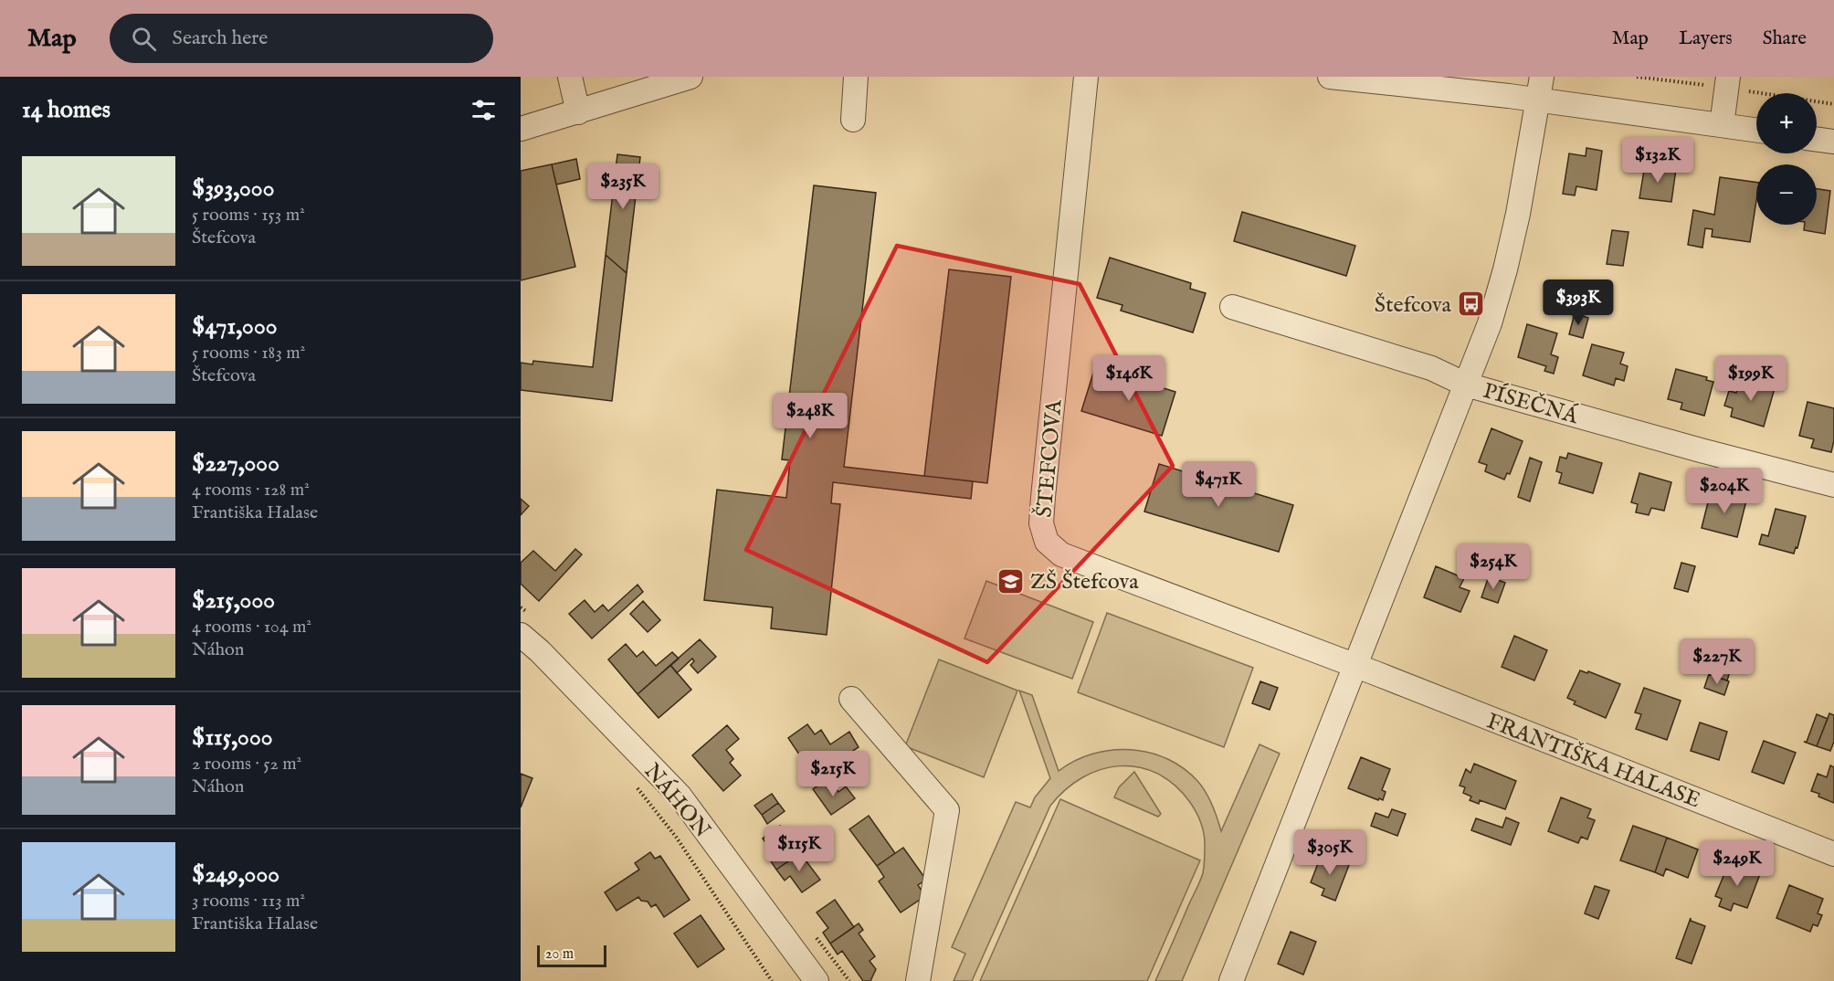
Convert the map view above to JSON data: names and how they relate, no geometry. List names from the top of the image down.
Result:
{
  "streets": {
    "street": [
      "PÍSEČNÁ",
      "ŠTEFCOVA",
      "FRANTIŠKA HALASE",
      "NÁHON"
    ]
  },
  "crossings": [
    ["ŠTEFCOVA", "FRANTIŠKA HALASE"]
  ],
  "places": {
    "bus stop": ["Štefcova"],
    "school or university": ["ZŠ Štefcova"]
  },
  "scale_bar": "20 m",
  "page": {
    "header": "Map",
    "search": "Search here",
    "nav": ["Map", "Layers", "Share"],
    "heading": "14 homes",
    "map_buttons": ["+", "−"],
    "price": [
      "$132K",
      "$235K",
      "$393K",
      "$146K",
      "$199K",
      "$248K",
      "$471K",
      "$204K",
      "$254K",
      "$227K",
      "$215K",
      "$115K",
      "$305K",
      "$249K"
    ],
    "list": [
      {
        "name": "$393,000",
        "note": "5 rooms · 153 m² · Štefcova"
      },
      {
        "name": "$471,000",
        "note": "5 rooms · 183 m² · Štefcova"
      },
      {
        "name": "$227,000",
        "note": "4 rooms · 128 m² · Františka Halase"
      },
      {
        "name": "$215,000",
        "note": "4 rooms · 104 m² · Náhon"
      },
      {
        "name": "$115,000",
        "note": "2 rooms · 52 m² · Náhon"
      },
      {
        "name": "$249,000",
        "note": "3 rooms · 113 m² · Františka Halase"
      }
    ],
    "scale": "20 m"
  }
}
